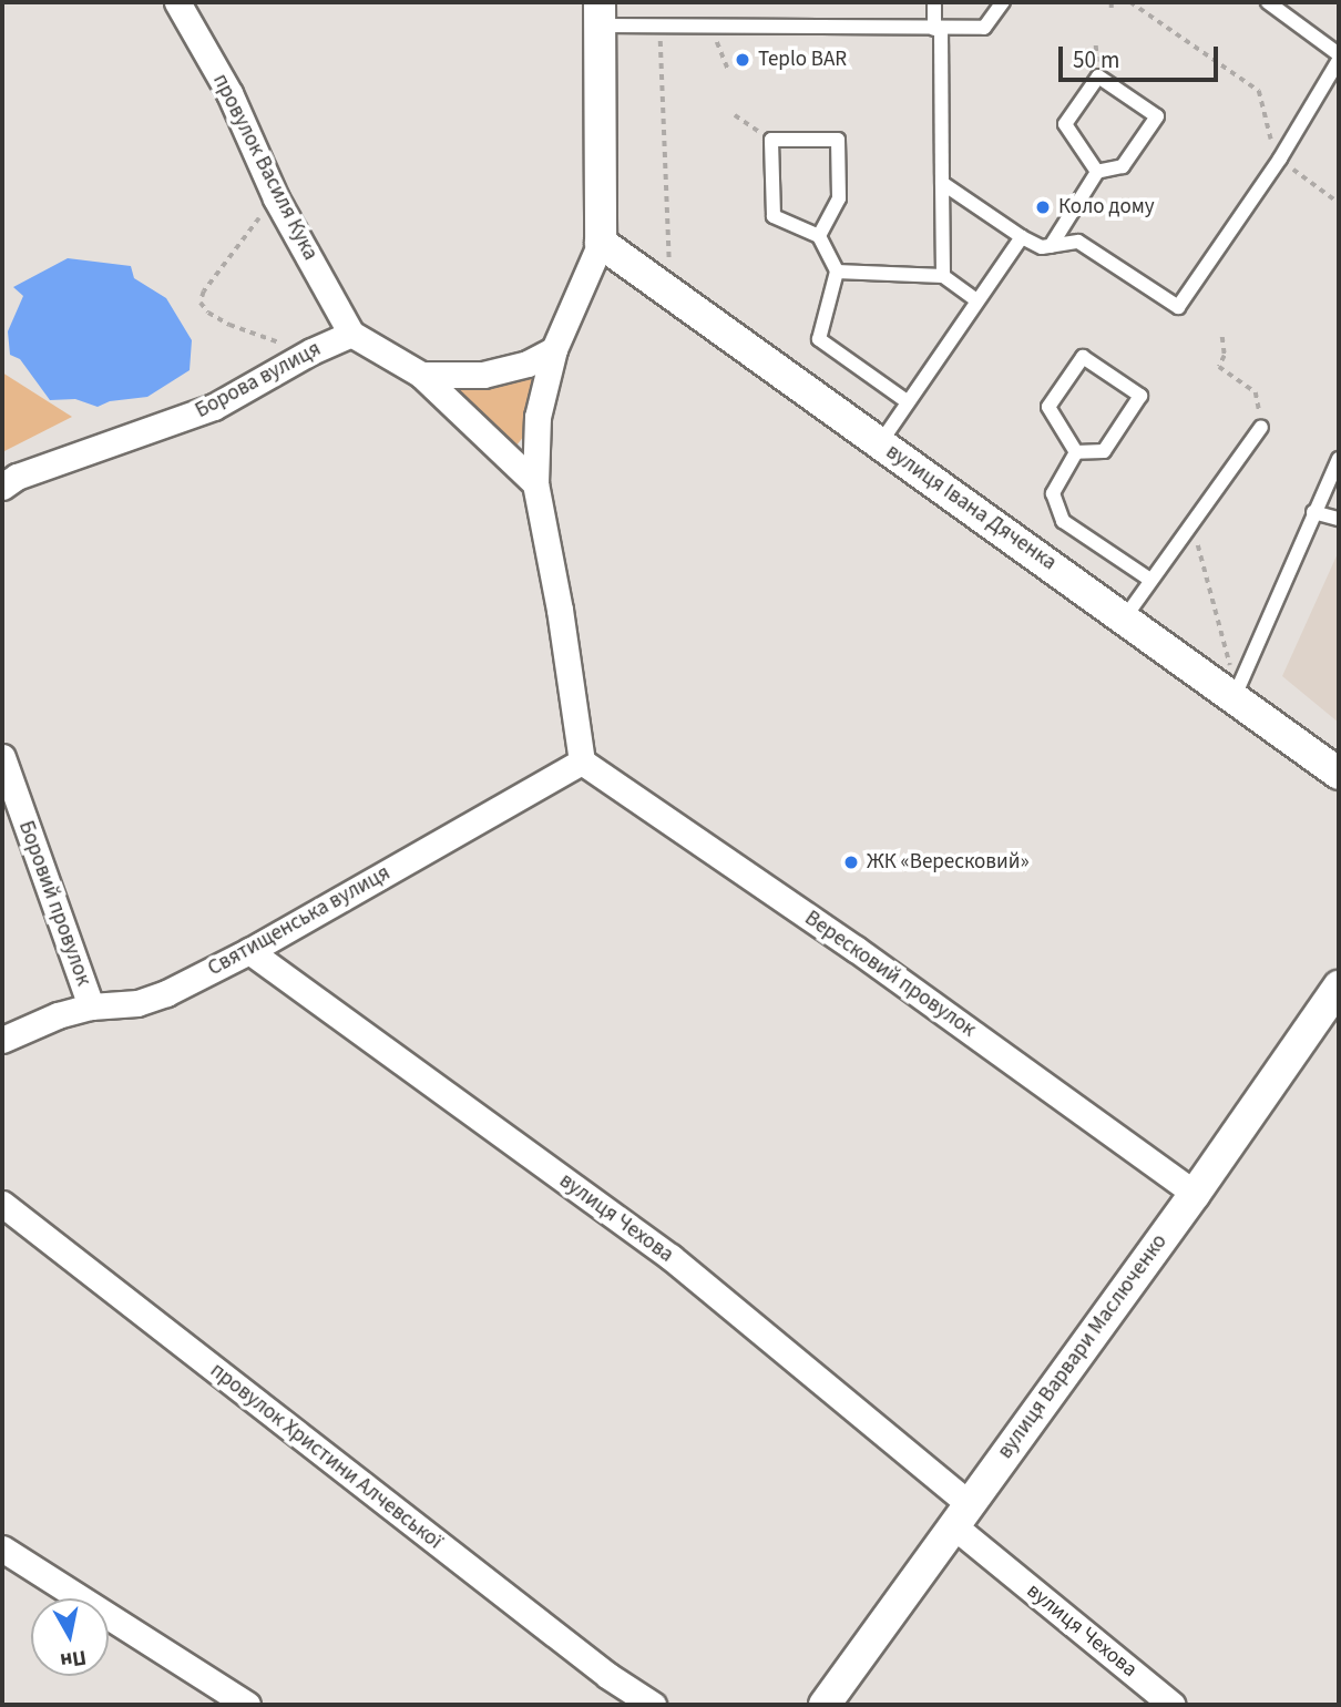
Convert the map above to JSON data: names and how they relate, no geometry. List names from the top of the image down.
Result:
{
  "streets": {
    "street": [
      "провулок Василя Кука",
      "Борова вулиця",
      "вулиця Івана Дяченка",
      "Боровий провулок",
      "Святищенська вулиця",
      "Вересковий провулок",
      "вулиця Чехова",
      "вулиця Варвари Маслюченко",
      "провулок Христини Алчевської"
    ]
  },
  "crossings": [
    ["провулок Василя Кука", "Борова вулиця"],
    ["Боровий провулок", "Святищенська вулиця"],
    ["Святищенська вулиця", "Вересковий провулок"],
    ["Святищенська вулиця", "вулиця Чехова"],
    ["Вересковий провулок", "вулиця Варвари Маслюченко"],
    ["вулиця Чехова", "вулиця Варвари Маслюченко"]
  ],
  "places": ["Teplo BAR", "Коло дому", "ЖК «Вересковий»"],
  "scale_bar": "50 m",
  "north": "bottom"
}
